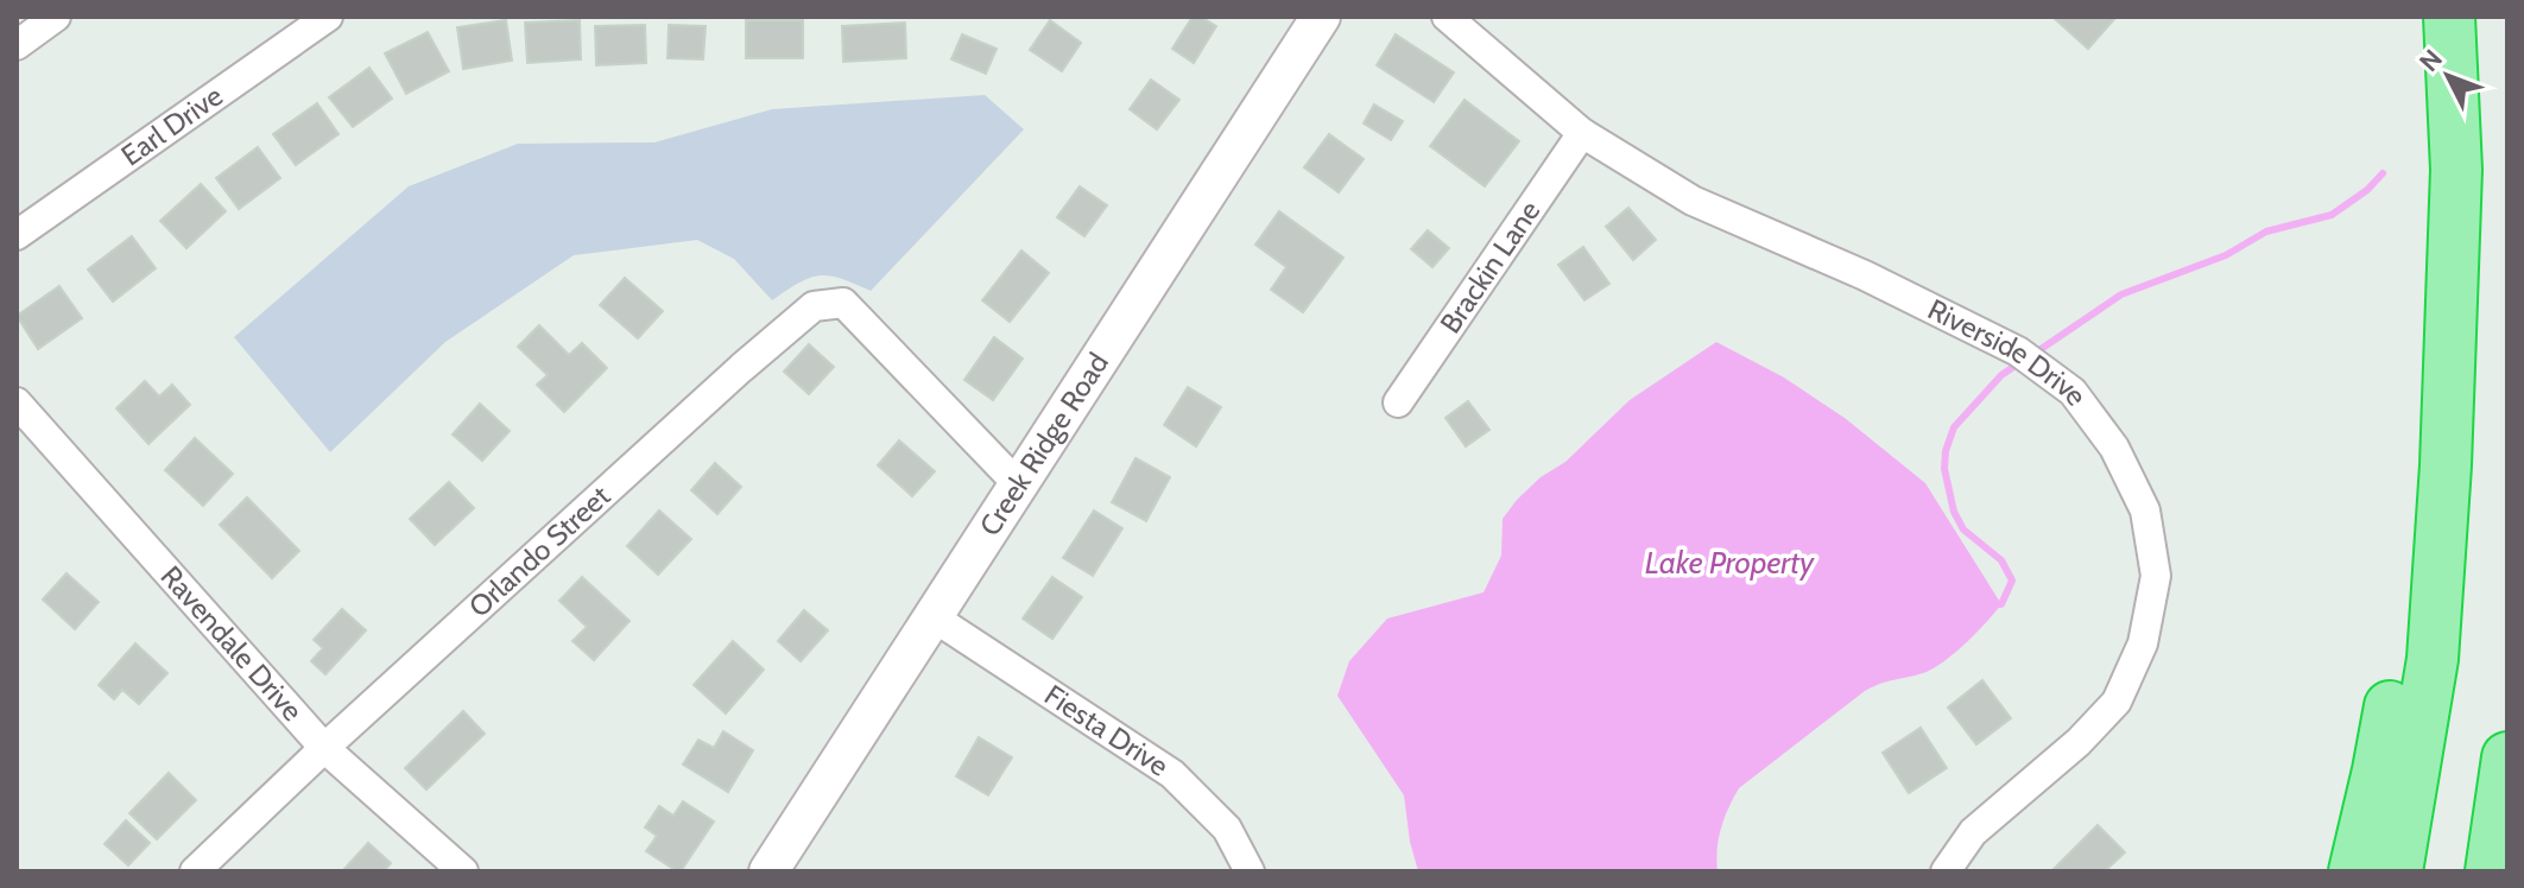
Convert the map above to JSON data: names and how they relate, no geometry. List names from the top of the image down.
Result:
{
  "streets": {
    "main road": ["Creek Ridge Road"],
    "street": [
      "Earl Drive",
      "Brackin Lane",
      "Riverside Drive",
      "Orlando Street",
      "Ravendale Drive",
      "Fiesta Drive"
    ]
  },
  "crossings": [
    ["Brackin Lane", "Riverside Drive"],
    ["Creek Ridge Road", "Orlando Street"],
    ["Creek Ridge Road", "Fiesta Drive"],
    ["Orlando Street", "Ravendale Drive"]
  ],
  "water": ["Lake Property"],
  "north": "top left"
}
